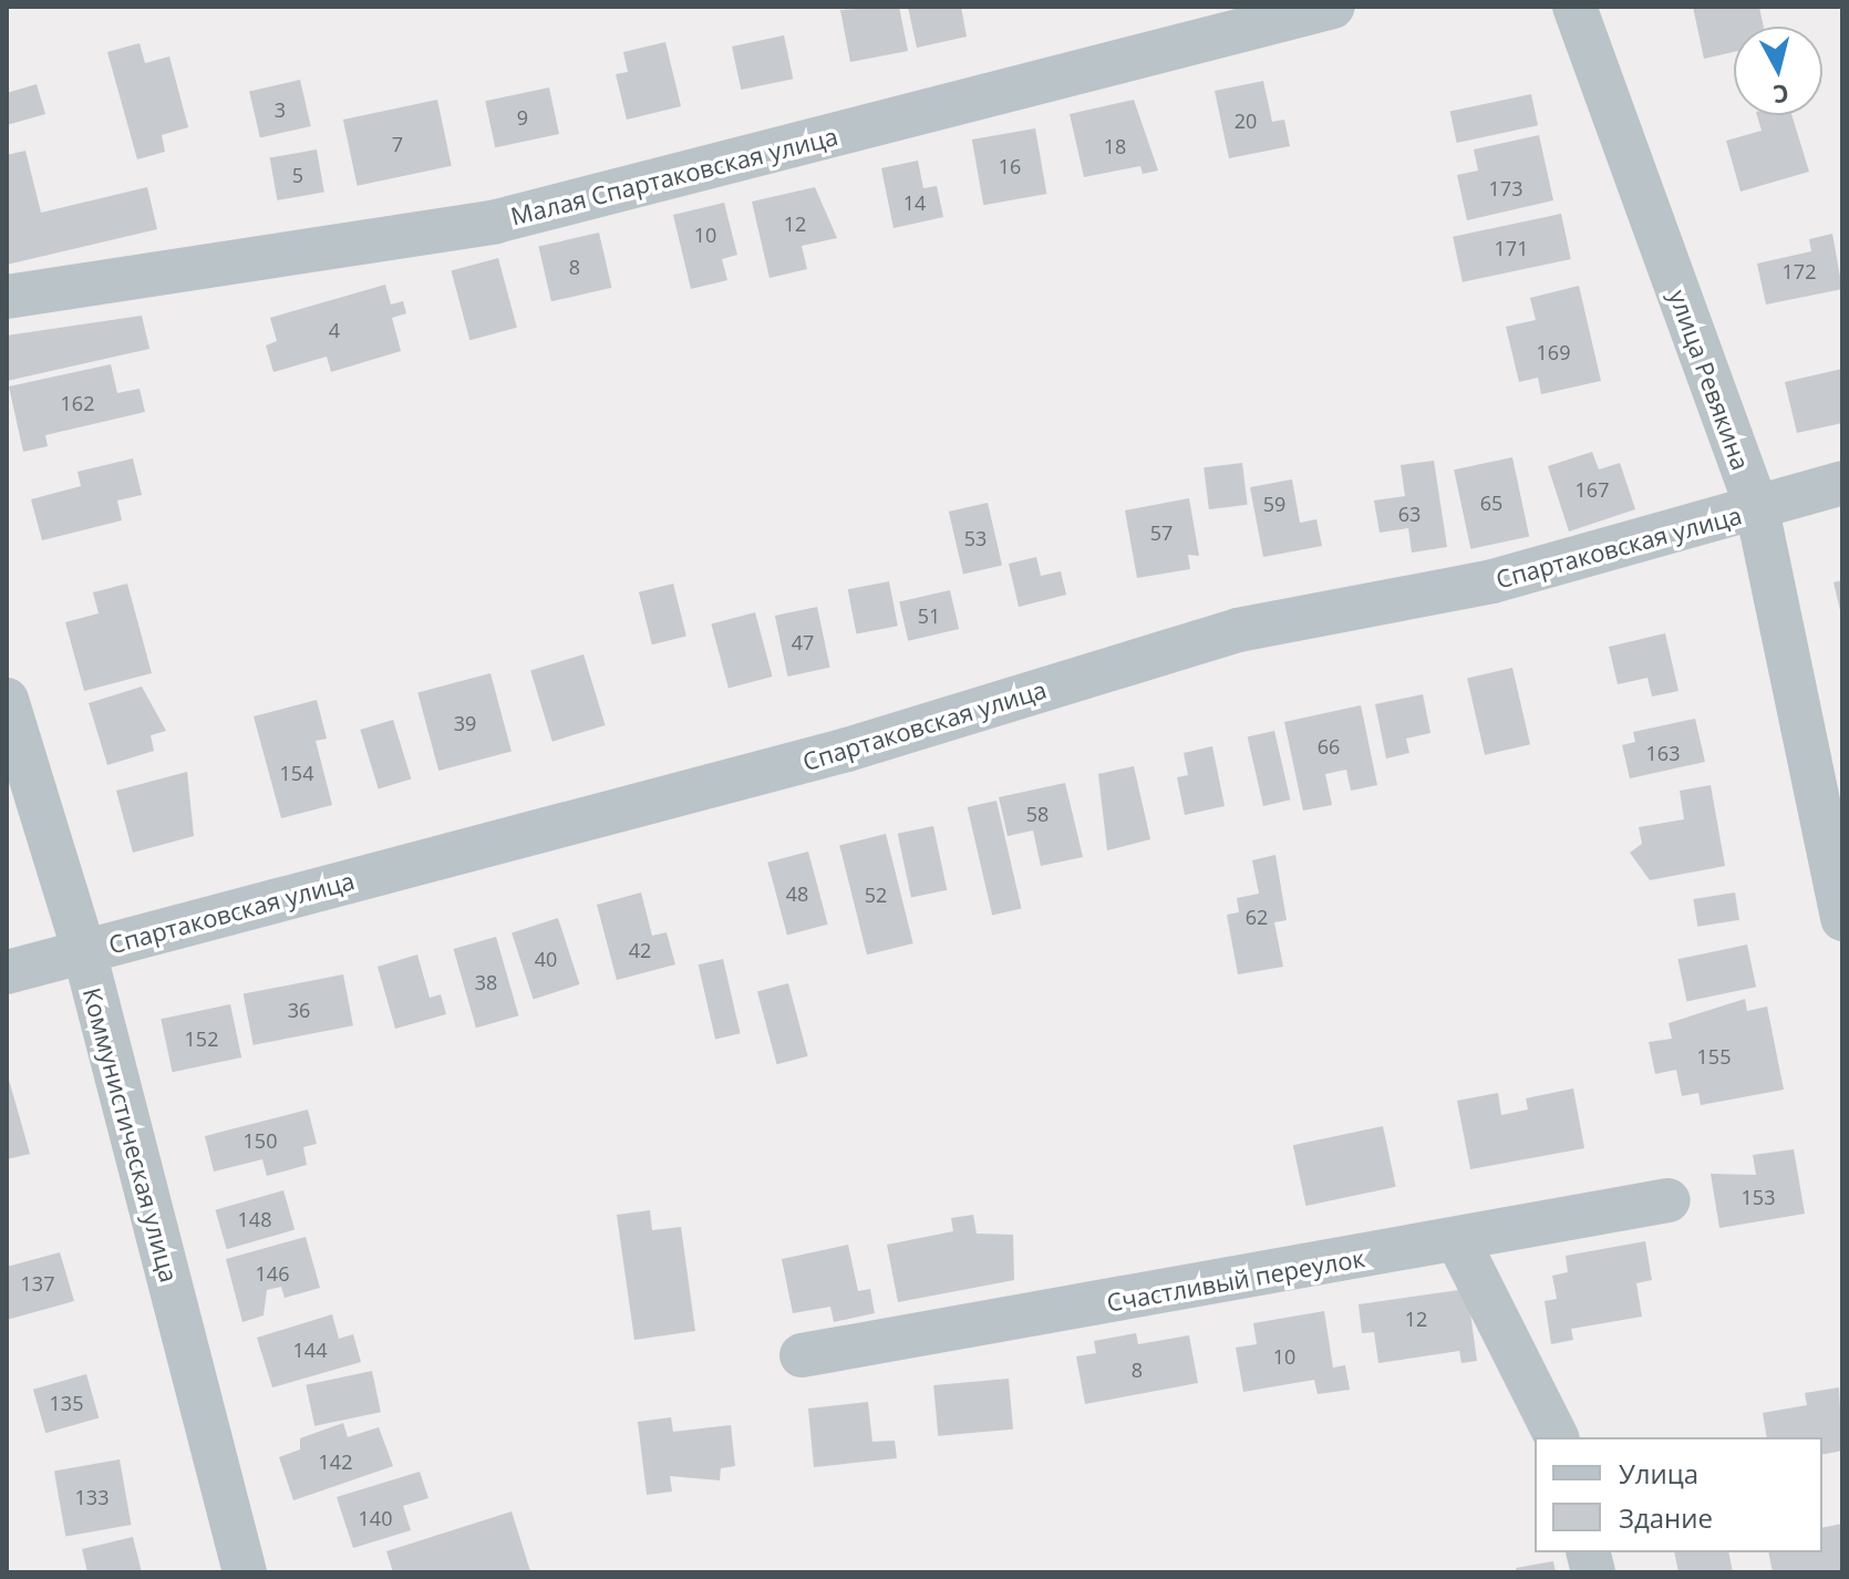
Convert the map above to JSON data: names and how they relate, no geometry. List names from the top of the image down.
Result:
{
  "streets": {
    "street": [
      "Малая Спартаковская улица",
      "улица Ревякина",
      "Спартаковская улица",
      "Коммунистическая улица",
      "Счастливый переулок"
    ]
  },
  "crossings": [
    ["улица Ревякина", "Спартаковская улица"],
    ["Спартаковская улица", "Коммунистическая улица"]
  ],
  "house_numbers": [
    "3",
    "9",
    "20",
    "7",
    "18",
    "16",
    "5",
    "173",
    "14",
    "12",
    "10",
    "171",
    "8",
    "172",
    "4",
    "169",
    "162",
    "167",
    "65",
    "59",
    "63",
    "57",
    "53",
    "51",
    "47",
    "39",
    "66",
    "163",
    "154",
    "58",
    "48",
    "52",
    "62",
    "42",
    "40",
    "38",
    "36",
    "152",
    "155",
    "150",
    "153",
    "148",
    "146",
    "137",
    "12",
    "144",
    "10",
    "8",
    "135",
    "142",
    "133",
    "140"
  ],
  "legend": ["Улица", "Здание"],
  "north": "bottom"
}
